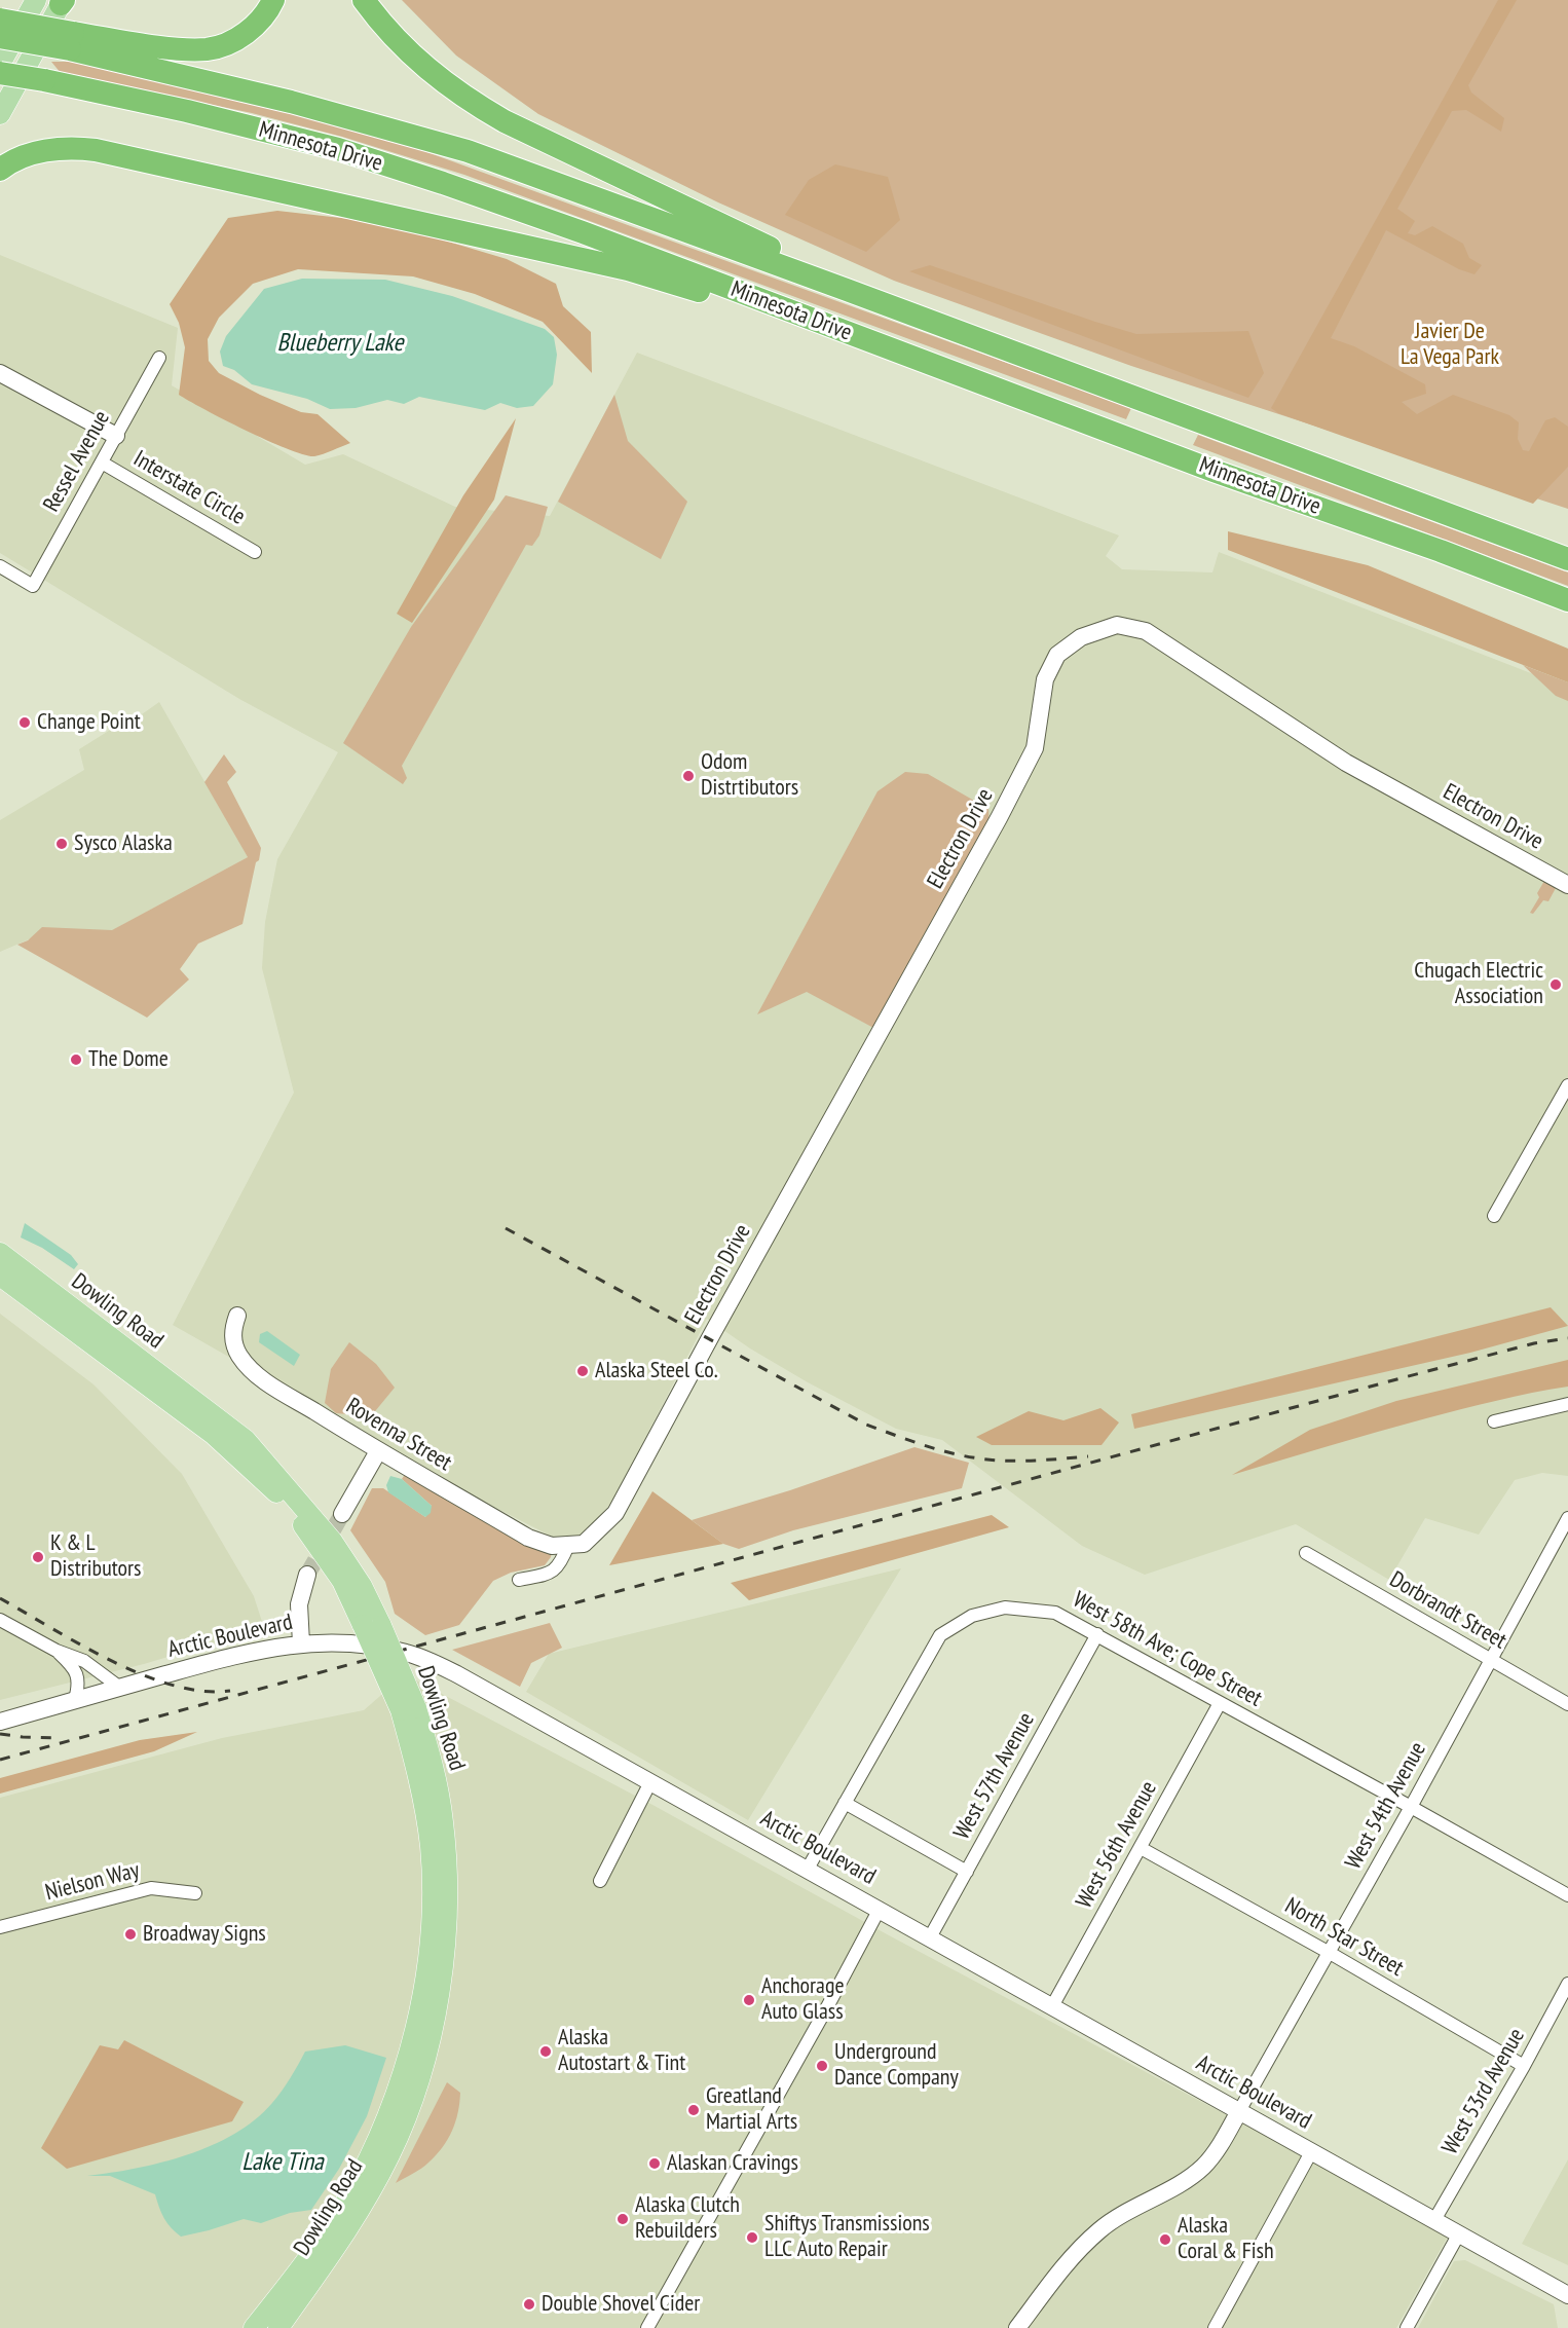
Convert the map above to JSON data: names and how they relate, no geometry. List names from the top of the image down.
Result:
{
  "streets": {
    "highway": ["Minnesota Drive"],
    "main road": ["Dowling Road"],
    "street": [
      "Ressel Avenue",
      "Interstate Circle",
      "Electron Drive",
      "Rovenna Street",
      "Dorbrandt Street",
      "Arctic Boulevard",
      "West 58th Ave; Cope Street",
      "West 57th Avenue",
      "West 54th Avenue",
      "West 56th Avenue",
      "Nielson Way",
      "North Star Street",
      "West 53rd Avenue"
    ]
  },
  "crossings": [
    ["Ressel Avenue", "Interstate Circle"],
    ["Electron Drive", "Rovenna Street"],
    ["Dorbrandt Street", "West 54th Avenue"],
    ["Arctic Boulevard", "West 58th Ave; Cope Street"],
    ["Arctic Boulevard", "West 57th Avenue"],
    ["Arctic Boulevard", "West 54th Avenue"],
    ["Arctic Boulevard", "West 56th Avenue"],
    ["Arctic Boulevard", "West 53rd Avenue"],
    ["West 58th Ave; Cope Street", "West 57th Avenue"],
    ["West 58th Ave; Cope Street", "West 54th Avenue"],
    ["West 58th Ave; Cope Street", "West 56th Avenue"],
    ["West 54th Avenue", "North Star Street"],
    ["West 56th Avenue", "North Star Street"],
    ["North Star Street", "West 53rd Avenue"]
  ],
  "water": ["Blueberry Lake", "Lake Tina"],
  "parks": ["Javier De La Vega Park"],
  "places": [
    "Change Point",
    "Odom Distrtibutors",
    "Sysco Alaska",
    "Chugach Electric Association",
    "The Dome",
    "Alaska Steel Co.",
    "K & L Distributors",
    "Broadway Signs",
    "Anchorage Auto Glass",
    "Alaska Autostart & Tint",
    "Underground Dance Company",
    "Greatland Martial Arts",
    "Alaskan Cravings",
    "Alaska Clutch Rebuilders",
    "Shiftys Transmissions LLC Auto Repair",
    "Alaska Coral & Fish",
    "Double Shovel Cider"
  ]
}
